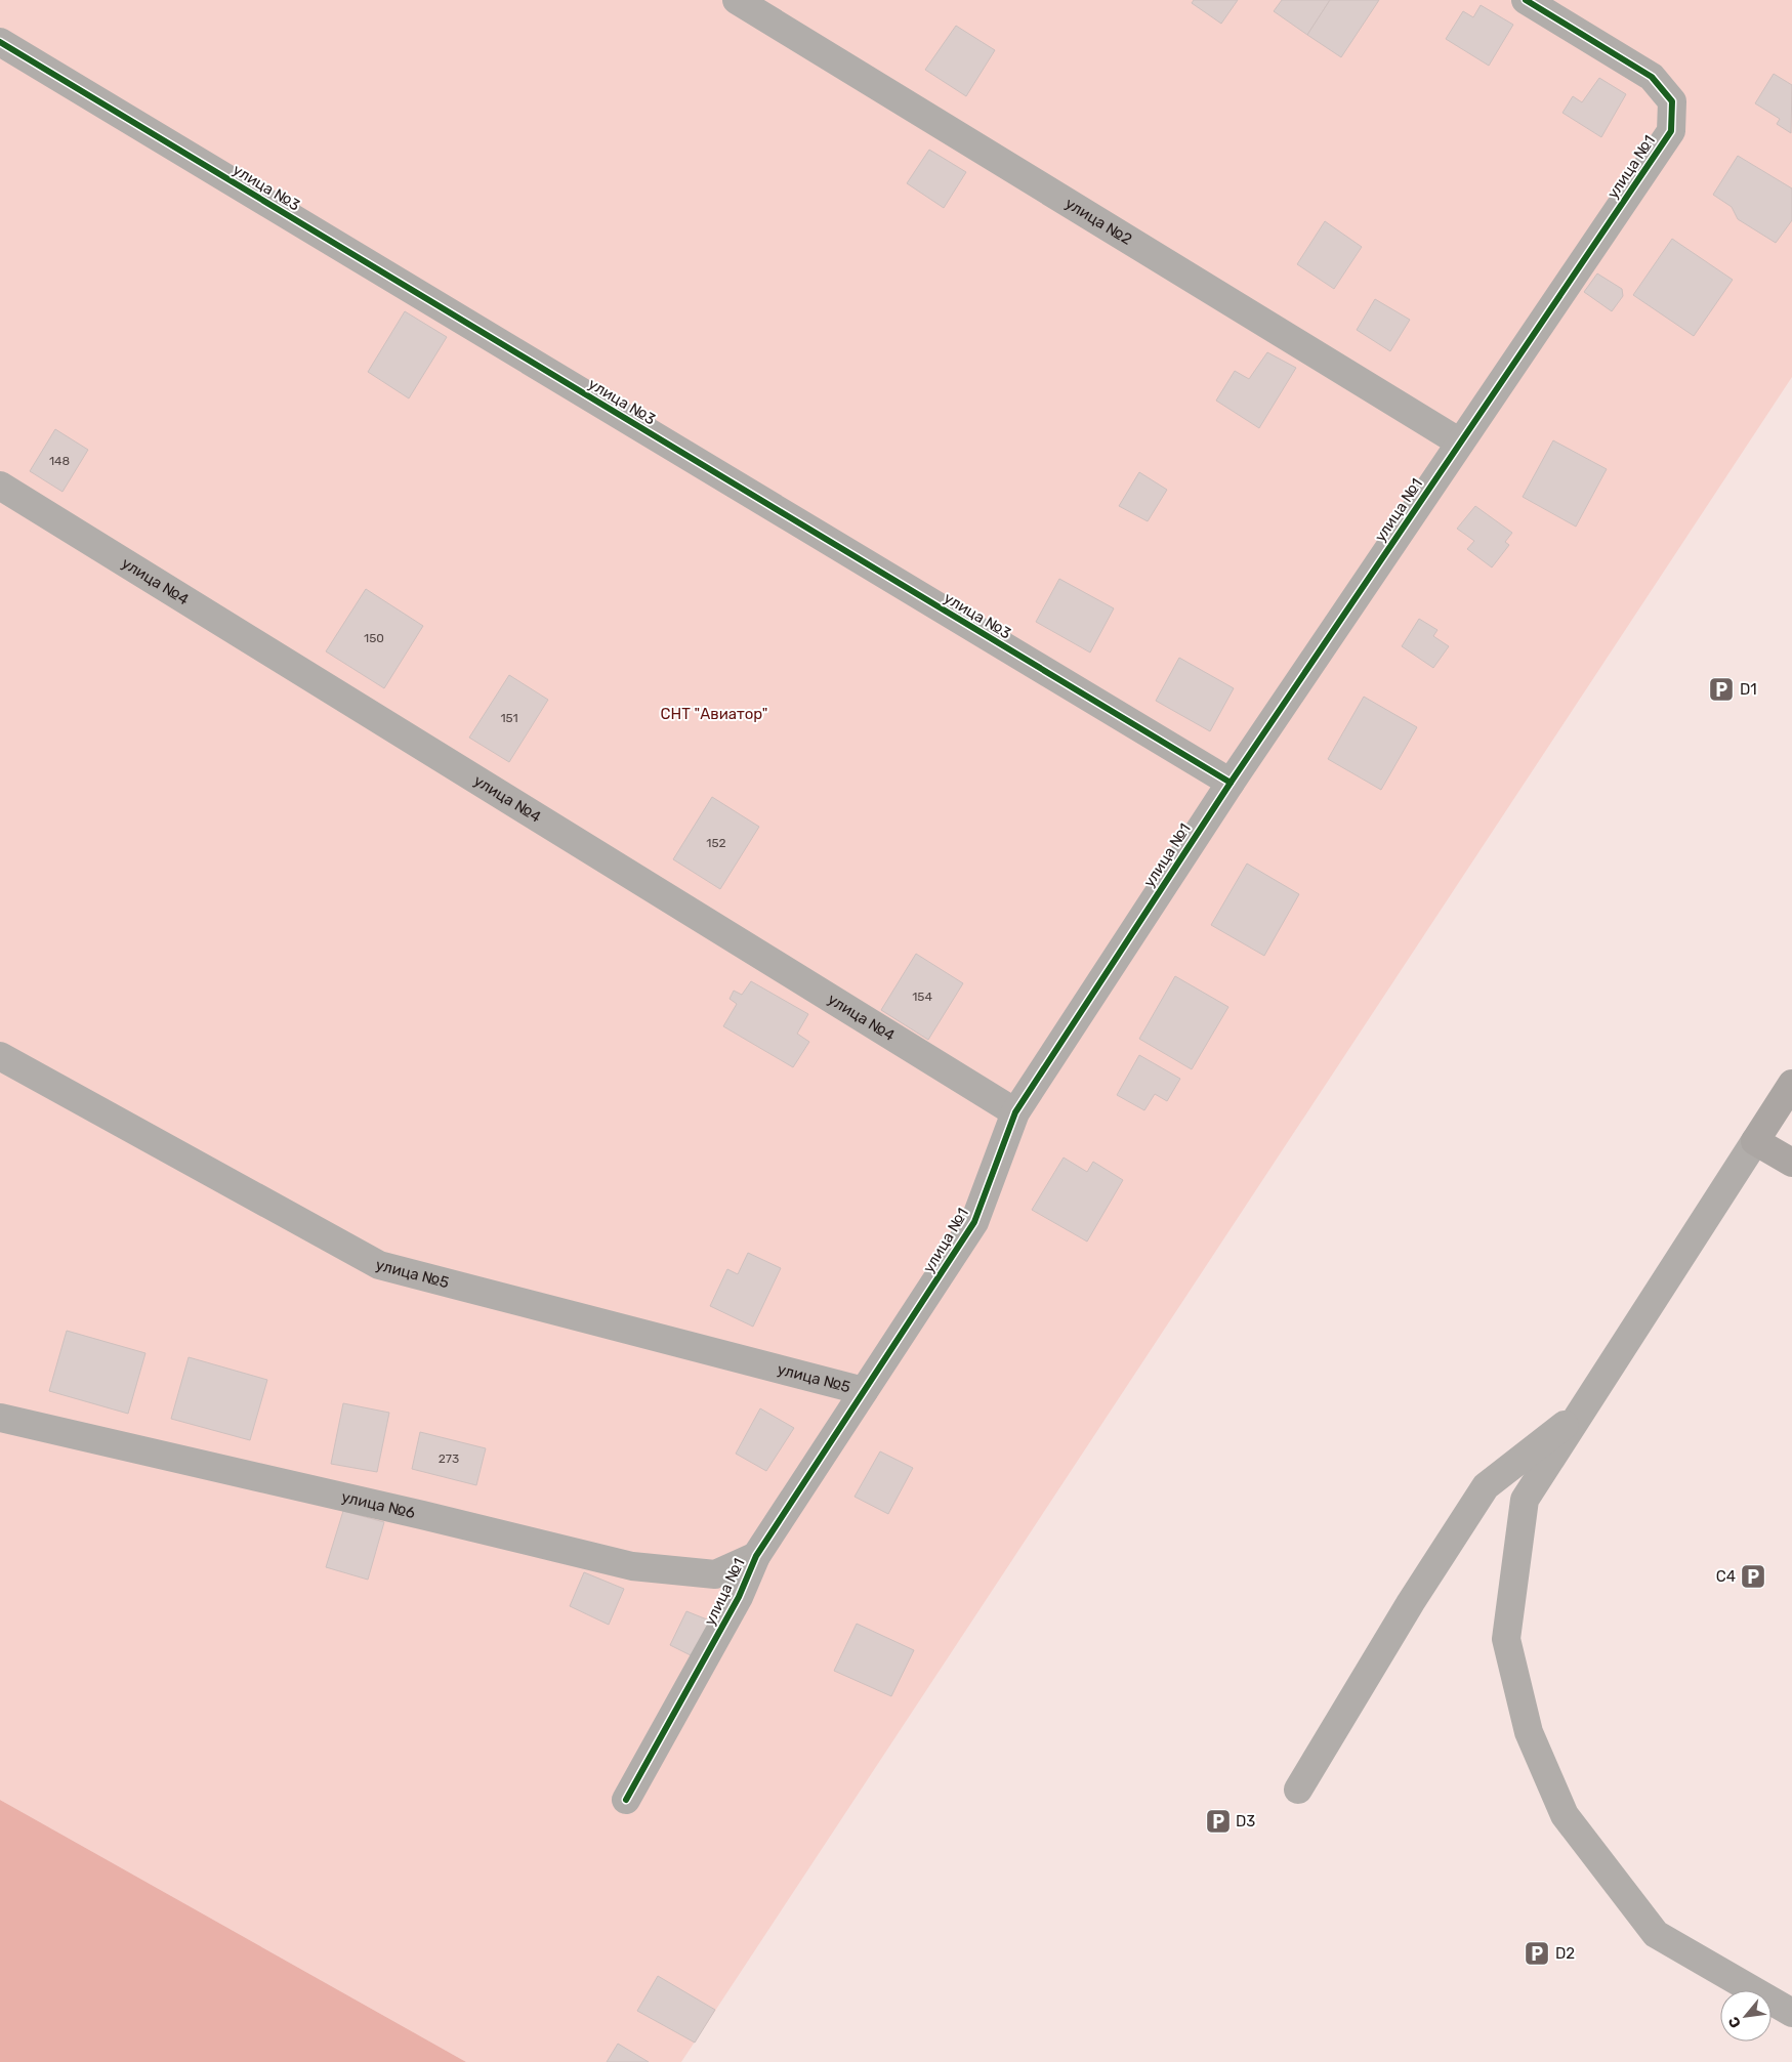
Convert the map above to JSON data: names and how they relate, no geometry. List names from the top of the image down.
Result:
{
  "streets": {
    "street": [
      "улица №1",
      "улица №3",
      "улица №2",
      "улица №4",
      "улица №5",
      "улица №6"
    ]
  },
  "crossings": [
    ["улица №1", "улица №3"],
    ["улица №1", "улица №2"],
    ["улица №1", "улица №4"],
    ["улица №1", "улица №5"],
    ["улица №1", "улица №6"]
  ],
  "parks": ["СНТ \"Авиатор\""],
  "places": {
    "parking": [
      "D1",
      "C4",
      "D3",
      "D2"
    ]
  },
  "house_numbers": [
    "148",
    "150",
    "151",
    "152",
    "154",
    "273"
  ],
  "north": "bottom left"
}
